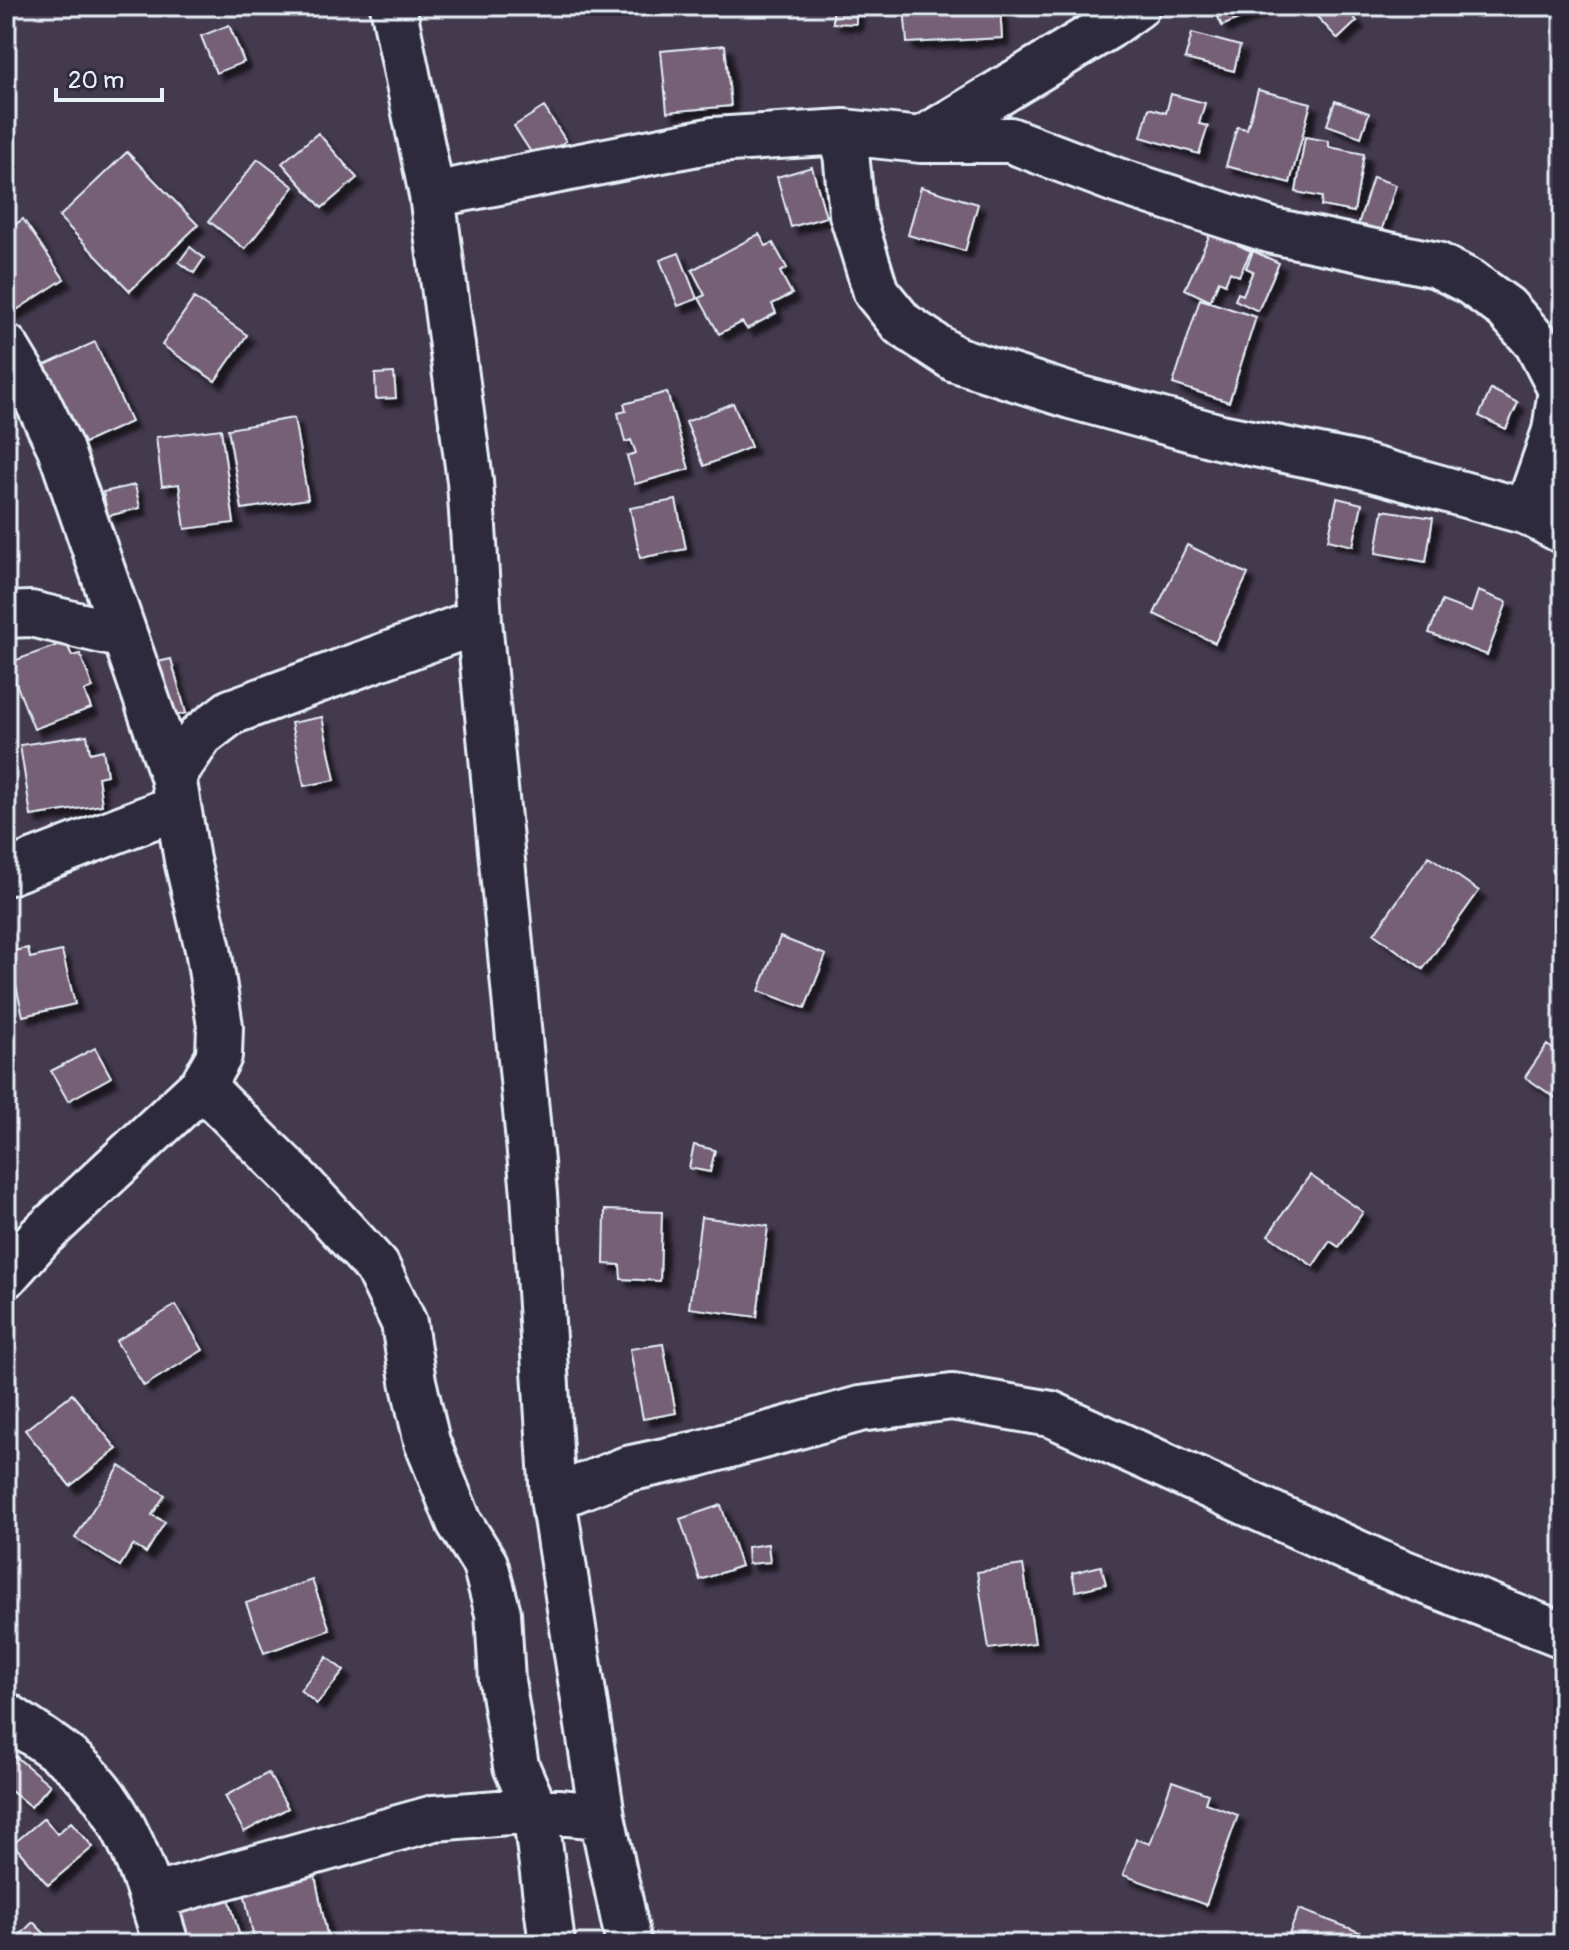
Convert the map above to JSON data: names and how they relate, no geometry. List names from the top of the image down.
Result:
{
  "scale_bar": "20 m"
}
